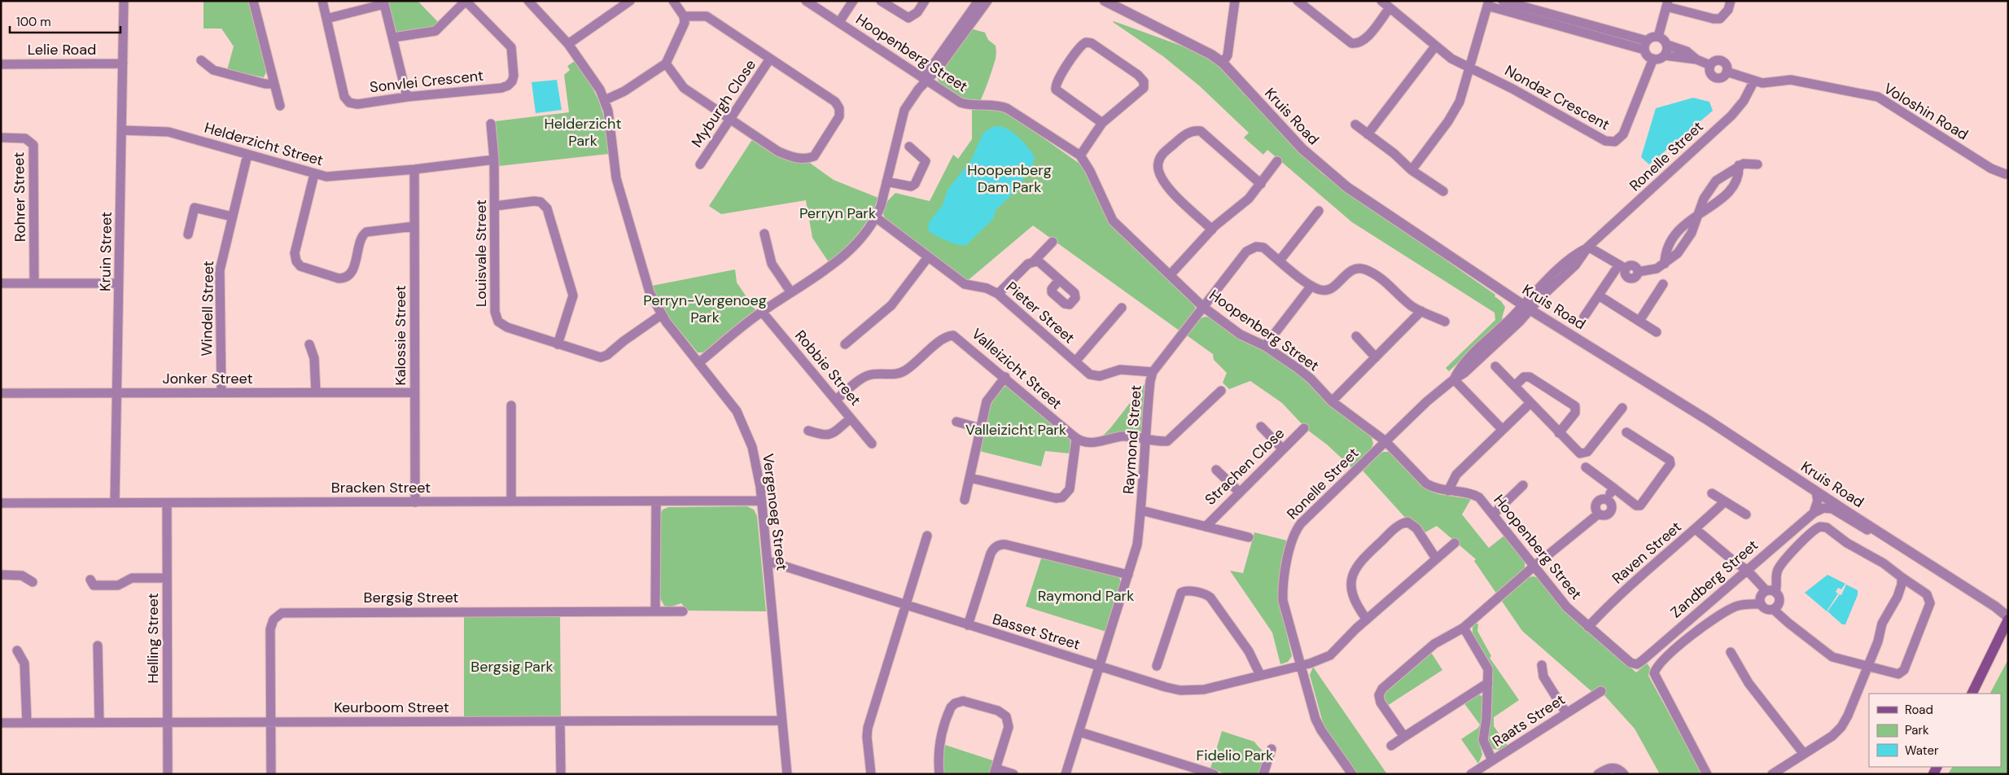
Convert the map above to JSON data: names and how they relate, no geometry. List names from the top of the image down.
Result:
{
  "streets": {
    "street": [
      "Lelie Road",
      "Hoopenberg Street",
      "Sonvlei Crescent",
      "Nondaz Crescent",
      "Myburgh Close",
      "Voloshin Road",
      "Kruis Road",
      "Helderzicht Street",
      "Ronelle Street",
      "Rohrer Street",
      "Kruin Street",
      "Louisvale Street",
      "Windell Street",
      "Pieter Street",
      "Kalossie Street",
      "Robbie Street",
      "Valleizicht Street",
      "Jonker Street",
      "Raymond Street",
      "Strachen Close",
      "Bracken Street",
      "Vergenoeg Street",
      "Raven Street",
      "Zandberg Street",
      "Bergsig Street",
      "Basset Street",
      "Helling Street",
      "Keurboom Street",
      "Raats Street"
    ]
  },
  "crossings": [
    ["Lelie Road", "Kruin Street"],
    ["Hoopenberg Street", "Ronelle Street"],
    ["Hoopenberg Street", "Raymond Street"],
    ["Hoopenberg Street", "Raven Street"],
    ["Hoopenberg Street", "Zandberg Street"],
    ["Voloshin Road", "Ronelle Street"],
    ["Kruis Road", "Ronelle Street"],
    ["Kruis Road", "Zandberg Street"],
    ["Helderzicht Street", "Kruin Street"],
    ["Helderzicht Street", "Louisvale Street"],
    ["Helderzicht Street", "Windell Street"],
    ["Helderzicht Street", "Kalossie Street"],
    ["Ronelle Street", "Basset Street"],
    ["Kruin Street", "Jonker Street"],
    ["Kruin Street", "Bracken Street"],
    ["Louisvale Street", "Vergenoeg Street"],
    ["Windell Street", "Jonker Street"],
    ["Pieter Street", "Raymond Street"],
    ["Kalossie Street", "Jonker Street"],
    ["Kalossie Street", "Bracken Street"],
    ["Robbie Street", "Valleizicht Street"],
    ["Valleizicht Street", "Raymond Street"],
    ["Raymond Street", "Basset Street"],
    ["Bracken Street", "Vergenoeg Street"],
    ["Bracken Street", "Helling Street"],
    ["Vergenoeg Street", "Basset Street"],
    ["Vergenoeg Street", "Keurboom Street"],
    ["Bergsig Street", "Keurboom Street"],
    ["Helling Street", "Keurboom Street"]
  ],
  "parks": [
    "Helderzicht Park",
    "Hoopenberg Dam Park",
    "Perryn Park",
    "Perryn-Vergenoeg Park",
    "Valleizicht Park",
    "Raymond Park",
    "Bergsig Park",
    "Fidelio Park"
  ],
  "legend": ["Road", "Park", "Water"],
  "scale_bar": "100 m"
}
